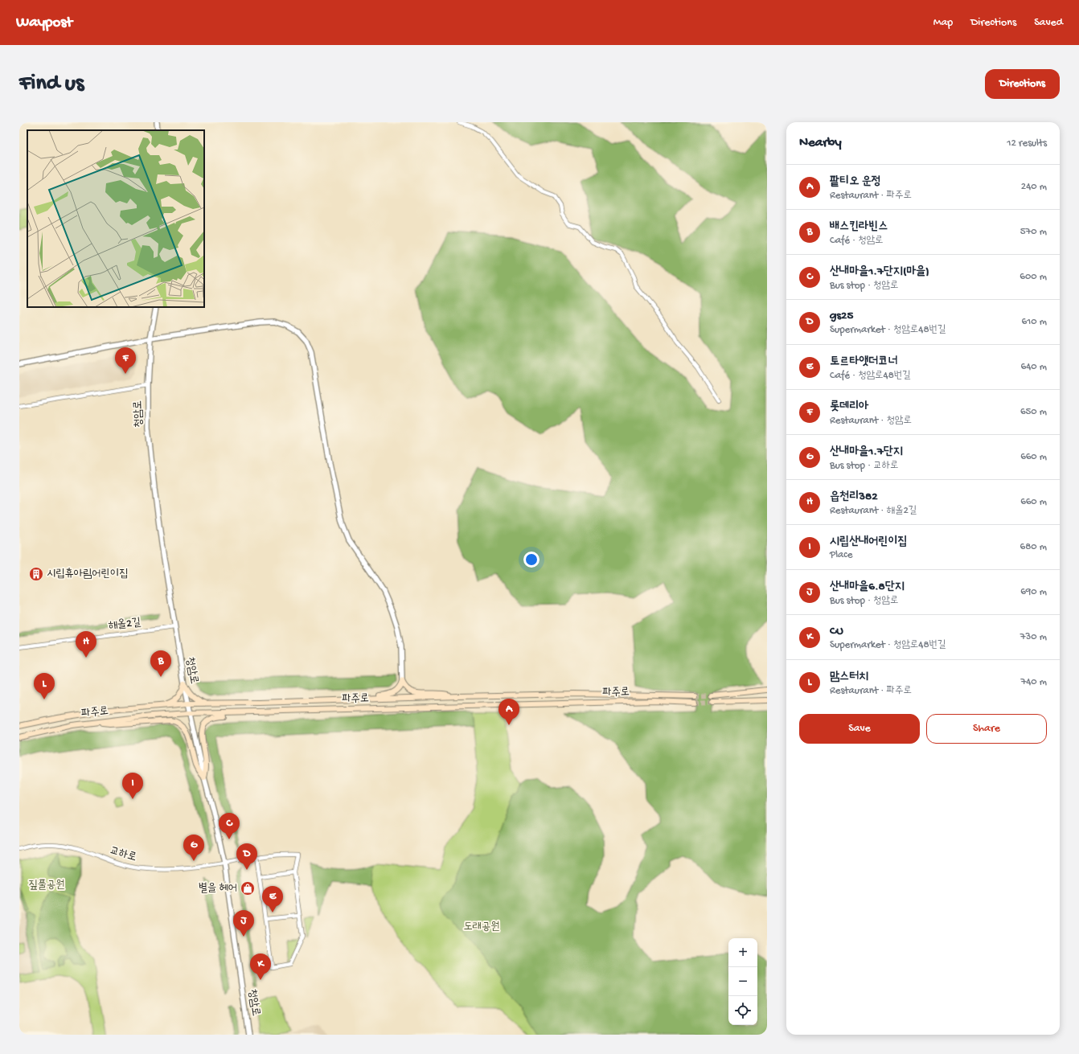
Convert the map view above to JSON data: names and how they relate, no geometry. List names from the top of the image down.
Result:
{
  "streets": {
    "main road": ["파주로"],
    "street": ["청암로", "해올2길", "교하로"]
  },
  "crossings": [
    ["청암로", "해올2길"],
    ["청암로", "파주로"],
    ["청암로", "교하로"]
  ],
  "parks": ["짚풀공원", "도래공원"],
  "places": {
    "building": ["시립휴아림어린이집"],
    "shop": ["별을 헤어"]
  },
  "page": {
    "header": "Waypost",
    "nav": ["Map", "Directions", "Saved"],
    "buttons": [
      "Directions",
      ["Save", "Share"]
    ],
    "title": "Find us",
    "heading": ["Nearby", "12 results"],
    "list": [
      {
        "mark": "A",
        "name": "팥티오 운정",
        "note": "Restaurant · 파주로",
        "value": "240 m"
      },
      {
        "mark": "B",
        "name": "배스킨라빈스",
        "note": "Café · 청암로",
        "value": "570 m"
      },
      {
        "mark": "C",
        "name": "산내마을1.7단지(마을)",
        "note": "Bus stop · 청암로",
        "value": "600 m"
      },
      {
        "mark": "D",
        "name": "gs25",
        "note": "Supermarket · 청암로48번길",
        "value": "610 m"
      },
      {
        "mark": "E",
        "name": "토르타앳더코너",
        "note": "Café · 청암로48번길",
        "value": "640 m"
      },
      {
        "mark": "F",
        "name": "롯데리아",
        "note": "Restaurant · 청암로",
        "value": "650 m"
      },
      {
        "mark": "G",
        "name": "산내마을1.7단지",
        "note": "Bus stop · 교하로",
        "value": "660 m"
      },
      {
        "mark": "H",
        "name": "읍천리382",
        "note": "Restaurant · 해올2길",
        "value": "660 m"
      },
      {
        "mark": "I",
        "name": "시립산내어린이집",
        "note": "Place",
        "value": "680 m"
      },
      {
        "mark": "J",
        "name": "산내마을6.8단지",
        "note": "Bus stop · 청암로",
        "value": "690 m"
      },
      {
        "mark": "K",
        "name": "CU",
        "note": "Supermarket · 청암로48번길",
        "value": "730 m"
      },
      {
        "mark": "L",
        "name": "맘스터치",
        "note": "Restaurant · 파주로",
        "value": "740 m"
      }
    ],
    "pins": [
      "F",
      "H",
      "B",
      "L",
      "A",
      "I",
      "C",
      "G",
      "D",
      "E",
      "J",
      "K"
    ],
    "map_buttons": ["+", "−"]
  }
}
